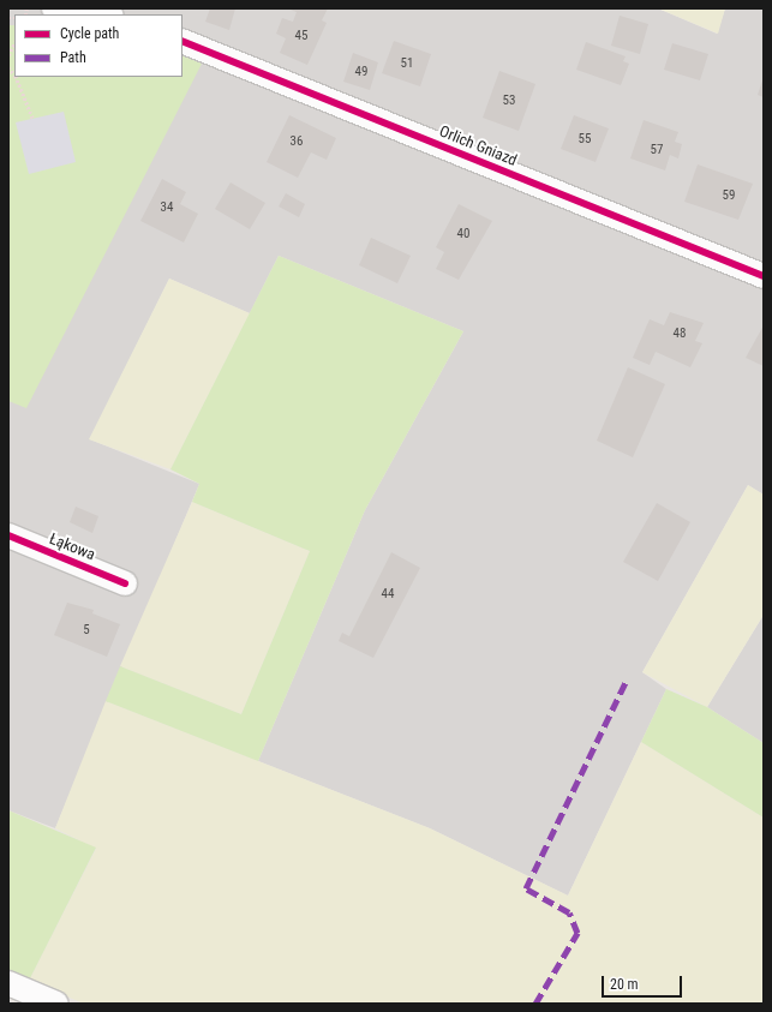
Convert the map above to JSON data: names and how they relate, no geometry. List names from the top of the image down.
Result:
{
  "streets": {
    "street": ["Orlich Gniazd", "Łąkowa"]
  },
  "house_numbers": [
    "45",
    "51",
    "49",
    "53",
    "55",
    "36",
    "57",
    "59",
    "34",
    "40",
    "48",
    "44",
    "5"
  ],
  "legend": ["Cycle path", "Path"],
  "scale_bar": "20 m"
}
